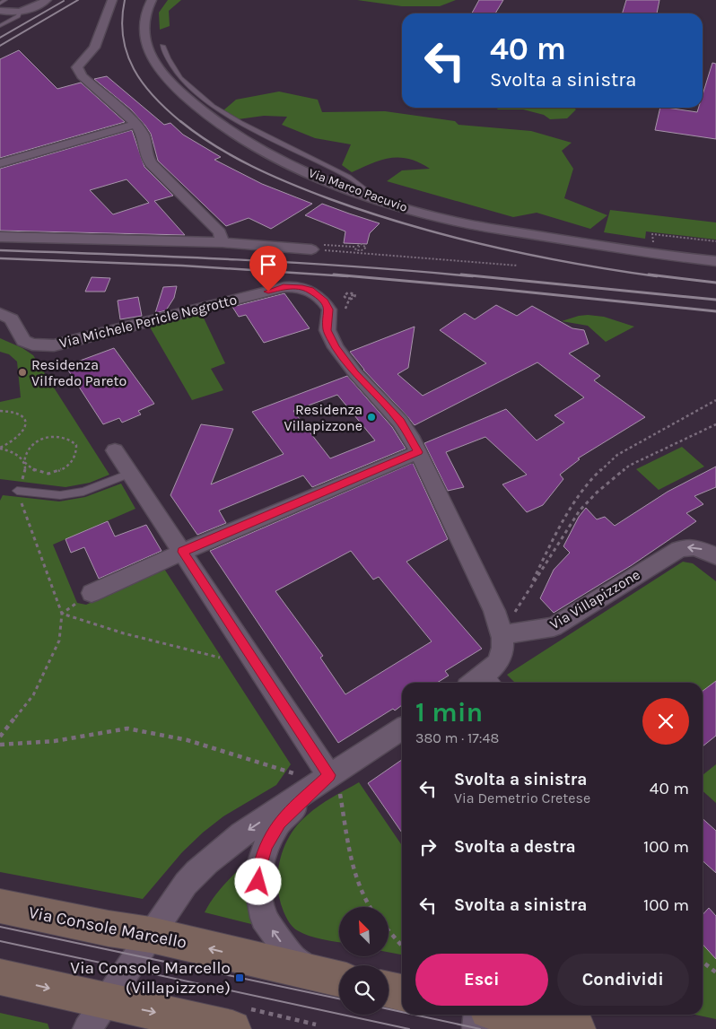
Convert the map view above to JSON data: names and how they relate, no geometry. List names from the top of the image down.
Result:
{
  "streets": {
    "main road": ["Via Console Marcello"],
    "street": ["Via Marco Pacuvio", "Via Michele Pericle Negrotto", "Via Villapizzone"]
  },
  "crossings": [
    ["Via Michele Pericle Negrotto", "Via Villapizzone"]
  ],
  "one_way": ["Via Villapizzone"],
  "places": {
    "other": ["Residenza Vilfredo Pareto", "Residenza Villapizzone"],
    "transit": ["Via Console Marcello (Villapizzone)"]
  },
  "north": "top left",
  "page": {
    "turn": ["40 m", "Svolta a sinistra"],
    "heading": ["1 min", "380 m · 17:48"],
    "list": [
      {
        "name": "Svolta a sinistra",
        "note": "Via Demetrio Cretese",
        "value": "40 m"
      },
      {
        "name": "Svolta a destra",
        "value": "100 m"
      },
      {
        "name": "Svolta a sinistra",
        "value": "100 m"
      }
    ],
    "buttons": ["Esci", "Condividi"]
  }
}
